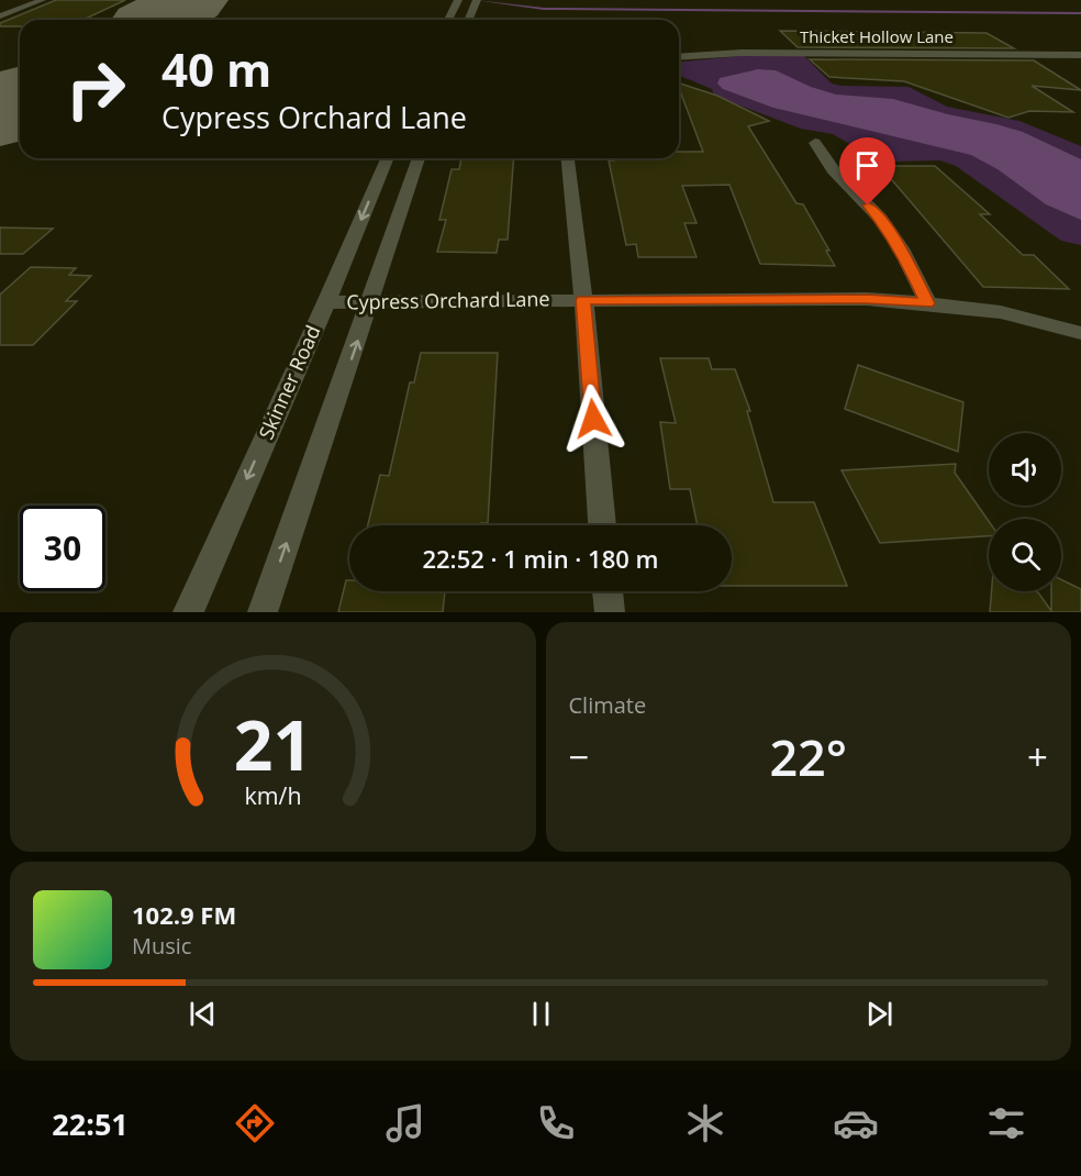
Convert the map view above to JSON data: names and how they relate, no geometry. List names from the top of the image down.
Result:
{
  "streets": {
    "street": ["Thicket Hollow Lane", "Cypress Orchard Lane", "Skinner Road"]
  },
  "crossings": [
    ["Cypress Orchard Lane", "Skinner Road"]
  ],
  "page": {
    "turn": ["40 m", "Cypress Orchard Lane"],
    "limit": "30",
    "trip": "22:52 · 1 min · 180 m",
    "tile": "Climate",
    "heat": ["−", "22°", "+"],
    "song": ["102.9 FM", "Music"],
    "tabs": "22:51",
    "gauge": ["21", "km/h"]
  }
}
